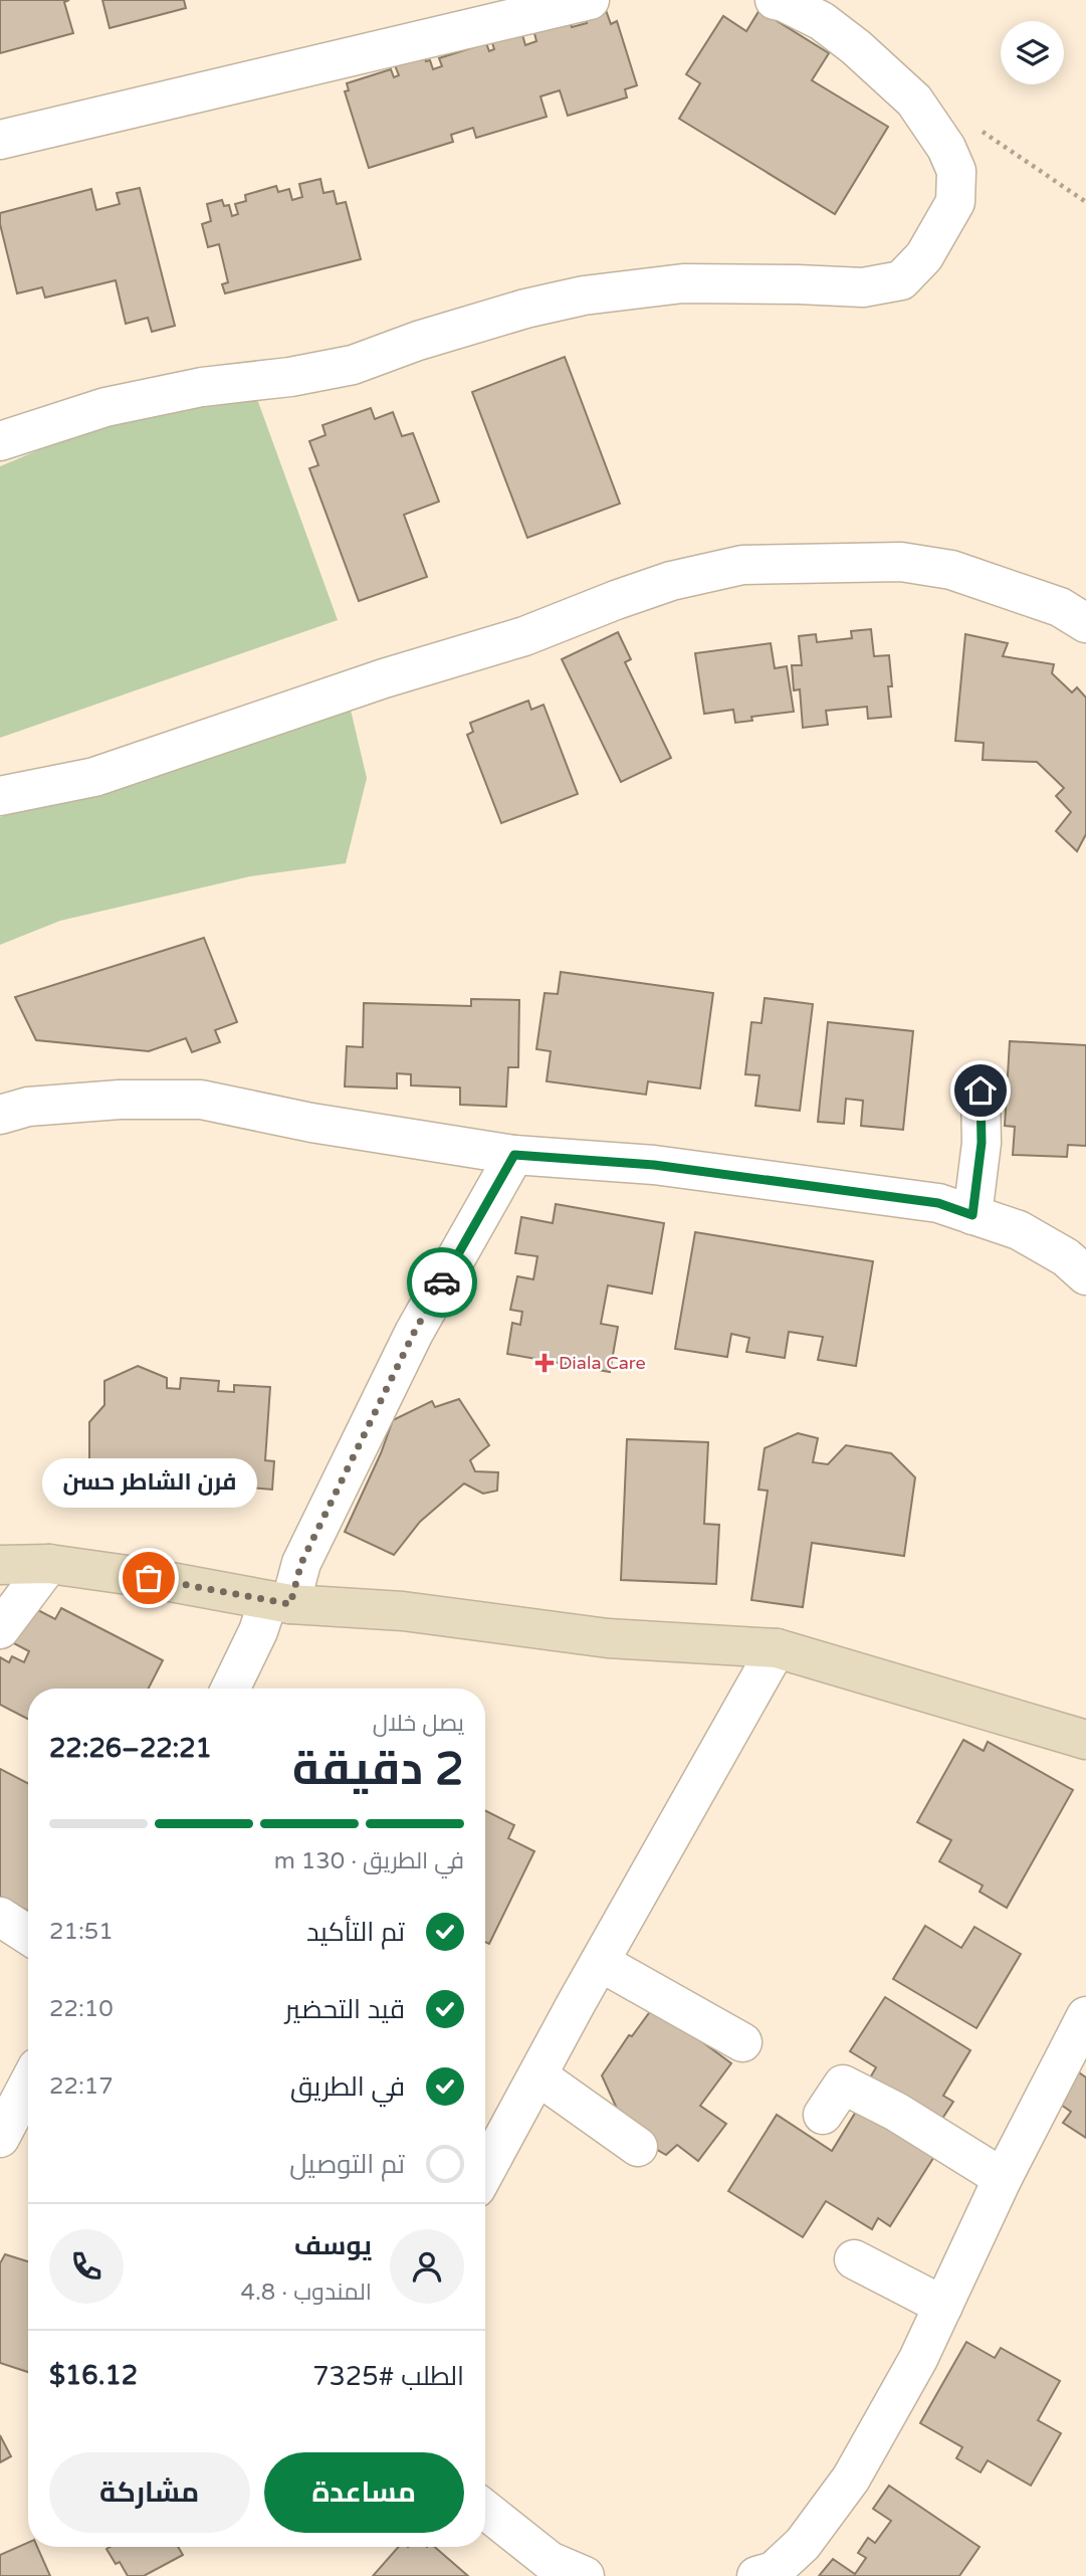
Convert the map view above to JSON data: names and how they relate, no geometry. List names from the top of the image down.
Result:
{
  "places": {
    "health": ["Diala Care"],
    "other": ["فرن الشاطر حسن"]
  },
  "page": {
    "bubble": "فرن الشاطر حسن",
    "heading": ["2 دقيقة", "يصل خلال", "22:21–22:26"],
    "panel": [
      "يوسف",
      "المندوب · 4.8",
      "الطلب #7325",
      "$16.12"
    ],
    "bar": "في الطريق · 130 m",
    "list": [
      ["تم التأكيد", "21:51"],
      ["قيد التحضير", "22:10"],
      ["في الطريق", "22:17"],
      "تم التوصيل"
    ],
    "buttons": ["مساعدة", "مشاركة"]
  }
}
